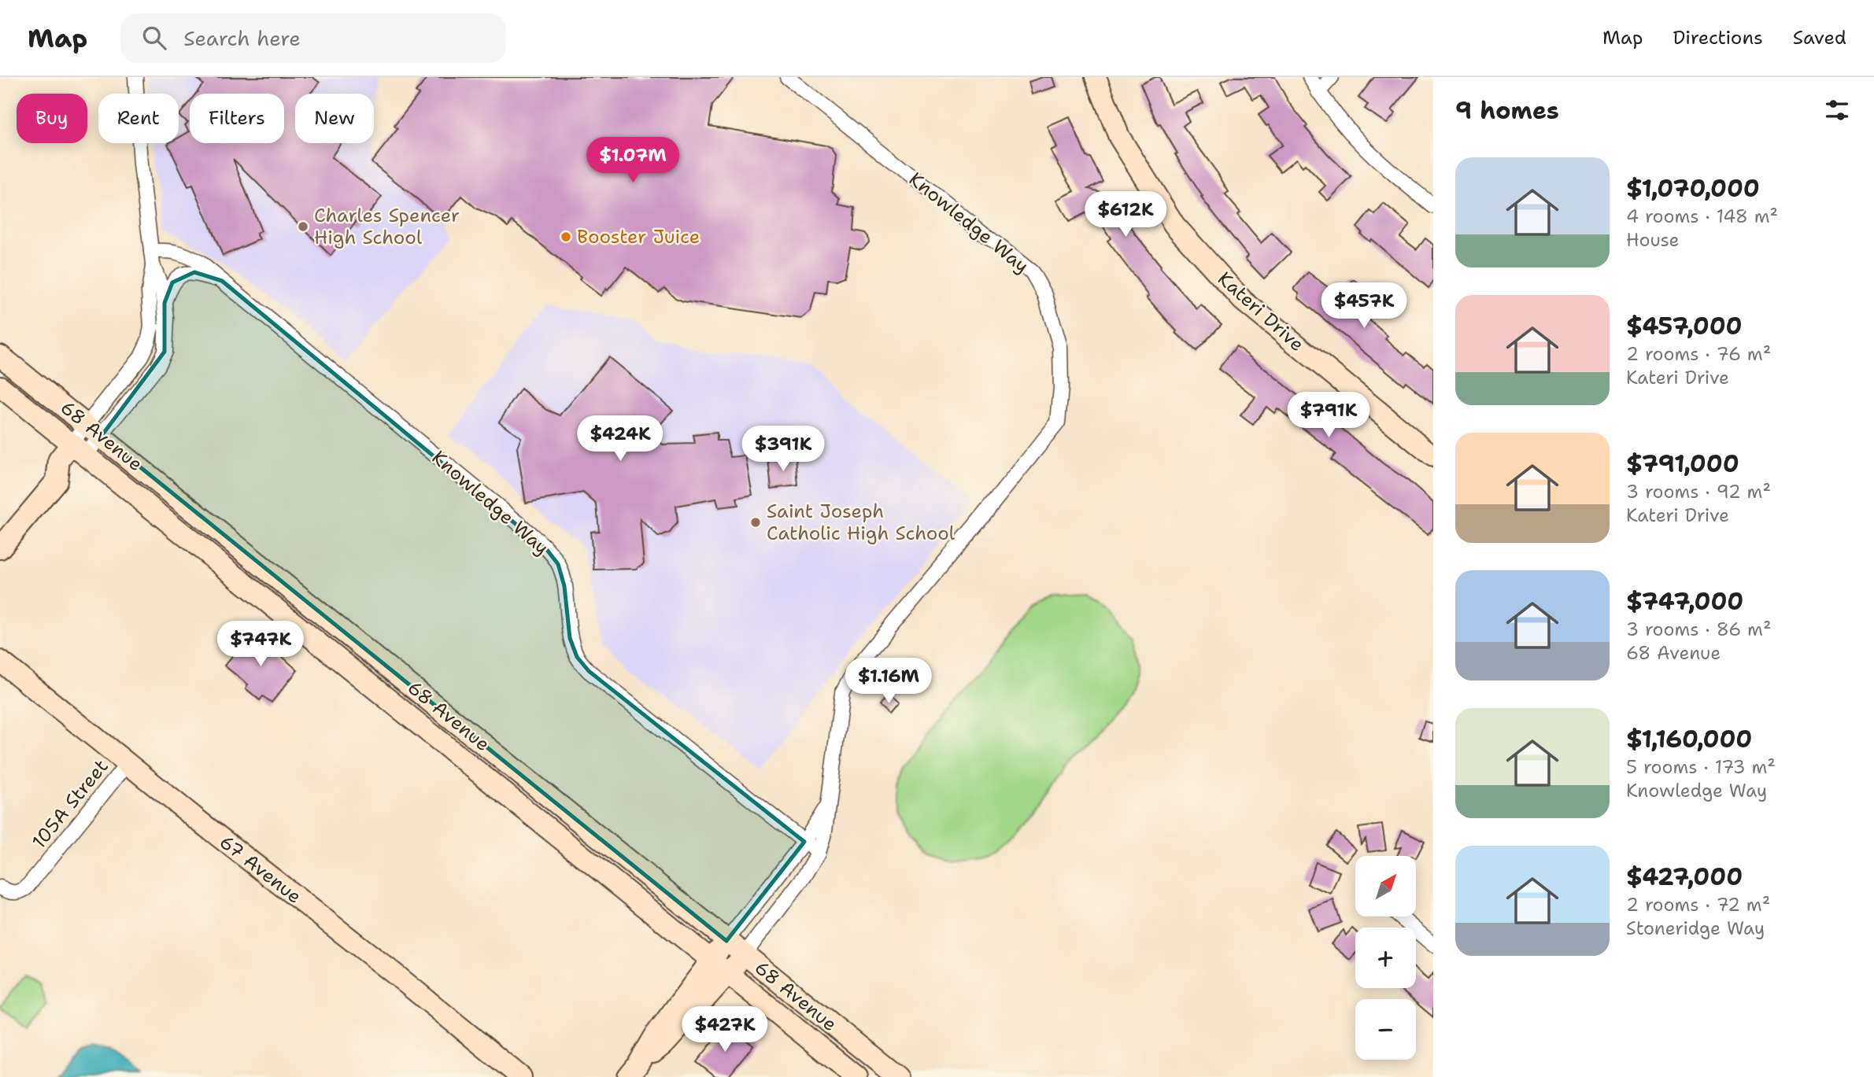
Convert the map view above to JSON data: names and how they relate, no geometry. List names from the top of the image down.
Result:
{
  "streets": {
    "main road": [
      "Knowledge Way",
      "Kateri Drive",
      "68 Avenue",
      "67 Avenue"
    ],
    "street": ["105A Street"]
  },
  "crossings": [
    ["Knowledge Way", "68 Avenue"],
    ["105A Street", "67 Avenue"]
  ],
  "places": ["Charles Spencer High School", "Booster Juice", "Saint Joseph Catholic High School"],
  "north": "top right",
  "page": {
    "header": "Map",
    "search": "Search here",
    "nav": ["Map", "Directions", "Saved"],
    "heading": "9 homes",
    "chip": [
      "Buy",
      "Rent",
      "Filters",
      "New"
    ],
    "price": [
      "$1.07M",
      "$612K",
      "$457K",
      "$791K",
      "$424K",
      "$391K",
      "$747K",
      "$1.16M",
      "$427K"
    ],
    "list": [
      {
        "name": "$1,070,000",
        "note": "4 rooms · 148 m² · House"
      },
      {
        "name": "$457,000",
        "note": "2 rooms · 76 m² · Kateri Drive"
      },
      {
        "name": "$791,000",
        "note": "3 rooms · 92 m² · Kateri Drive"
      },
      {
        "name": "$747,000",
        "note": "3 rooms · 86 m² · 68 Avenue"
      },
      {
        "name": "$1,160,000",
        "note": "5 rooms · 173 m² · Knowledge Way"
      },
      {
        "name": "$427,000",
        "note": "2 rooms · 72 m² · Stoneridge Way"
      }
    ],
    "map_buttons": ["+", "−"]
  }
}
